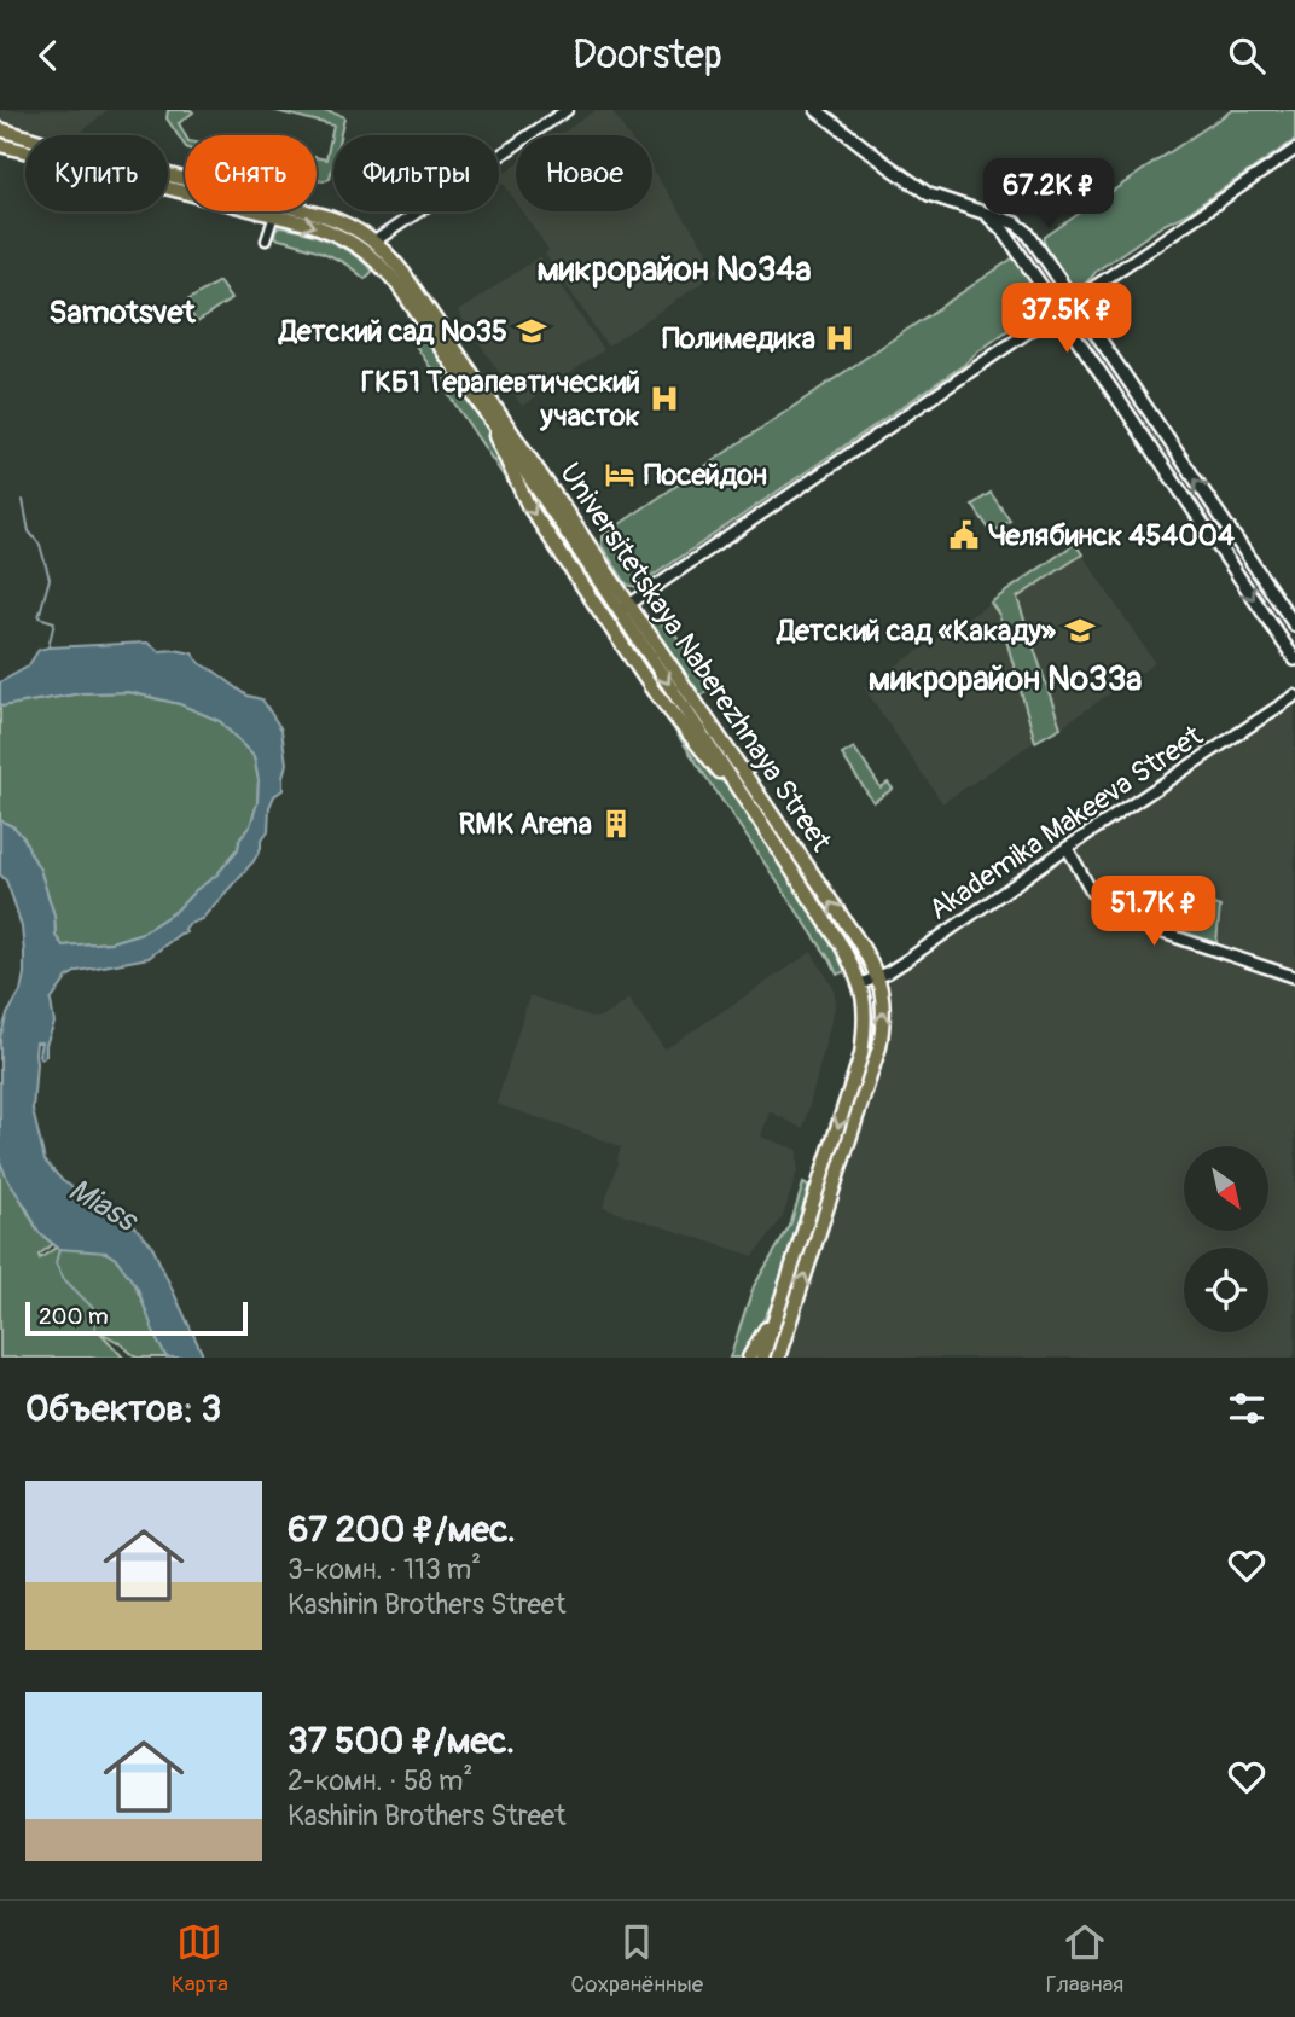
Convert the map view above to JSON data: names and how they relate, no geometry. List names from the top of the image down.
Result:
{
  "streets": {
    "main road": ["Universitetskaya Naberezhnaya Street"],
    "street": ["Akademika Makeeva Street"]
  },
  "crossings": [
    ["Universitetskaya Naberezhnaya Street", "Akademika Makeeva Street"]
  ],
  "districts": ["микрорайон №34а", "Samotsvet", "микрорайон №33а"],
  "water": ["Miass"],
  "places": {
    "school or university": ["Детский сад №35", "Детский сад «Какаду»"],
    "hospital": ["Полимедика", "ГКБ1 Терапевтический участок"],
    "hotel": ["Посейдон"],
    "public building": ["Челябинск 454004"],
    "building": ["RMK Arena"]
  },
  "scale_bar": "200 m",
  "north": "bottom right",
  "page": {
    "header": "Doorstep",
    "chip": [
      "Купить",
      "Снять",
      "Фильтры",
      "Новое"
    ],
    "price": ["67.2K ₽", "37.5K ₽", "51.7K ₽"],
    "scale": "200 m",
    "heading": "Объектов: 3",
    "list": [
      {
        "name": "67 200 ₽/мес.",
        "note": "3-комн. · 113 m² · Kashirin Brothers Street"
      },
      {
        "name": "37 500 ₽/мес.",
        "note": "2-комн. · 58 m² · Kashirin Brothers Street"
      }
    ],
    "tabs": ["Карта", "Сохранённые", "Главная"]
  }
}
